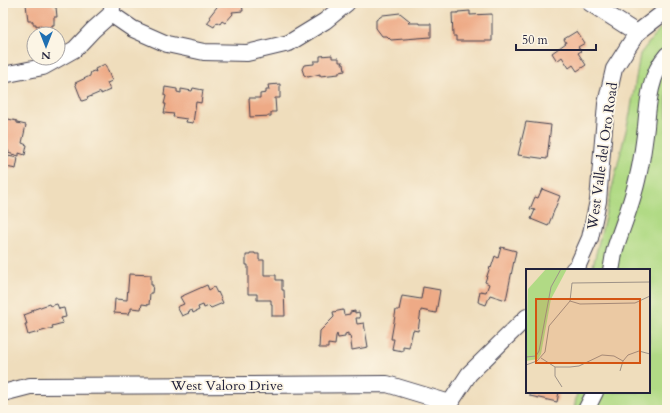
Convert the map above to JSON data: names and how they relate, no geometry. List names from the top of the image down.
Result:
{
  "streets": {
    "street": ["West Valle del Oro Road", "West Valoro Drive"]
  },
  "scale_bar": "50 m",
  "north": "bottom"
}
